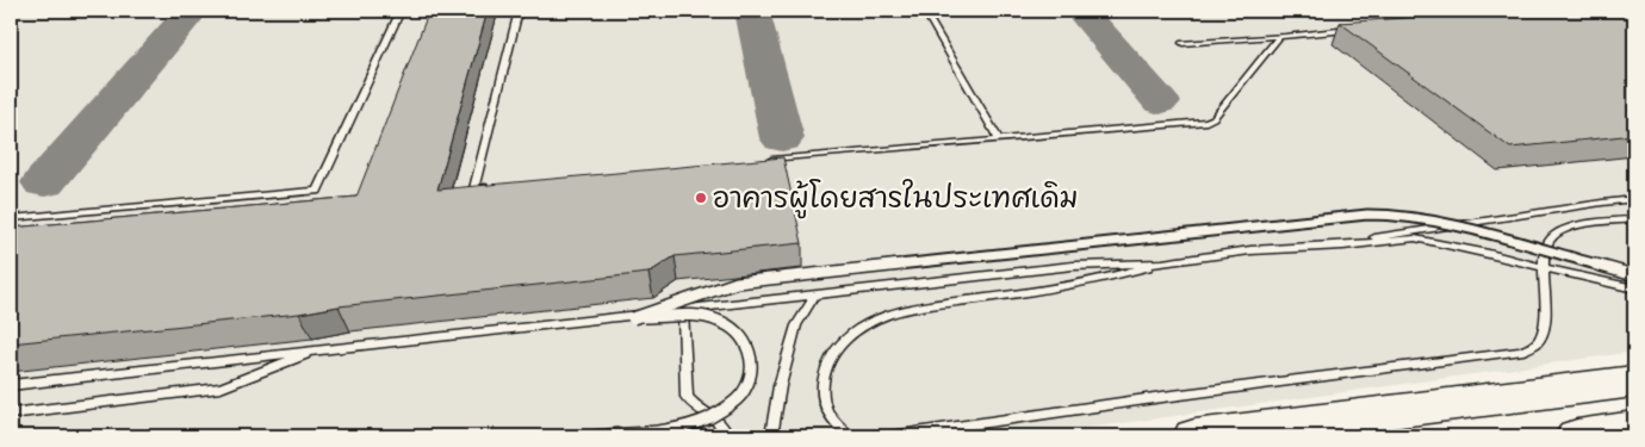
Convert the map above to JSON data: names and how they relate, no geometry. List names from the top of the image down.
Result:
{
  "places": ["อาคารผู้โดยสารในประเทศเดิม"]
}
